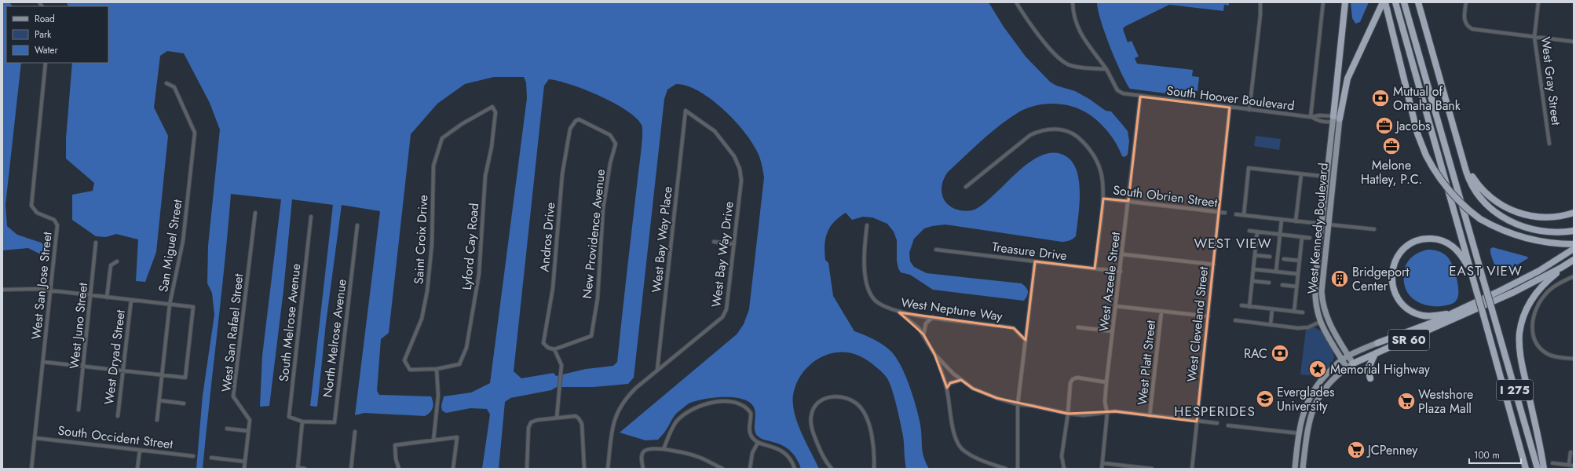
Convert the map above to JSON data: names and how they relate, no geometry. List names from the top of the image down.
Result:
{
  "streets": {
    "highway": ["SR 60", "I 275"],
    "main road": ["West Kennedy Boulevard"],
    "street": [
      "West Gray Street",
      "South Hoover Boulevard",
      "South Obrien Street",
      "New Providence Avenue",
      "Andros Drive",
      "Saint Croix Drive",
      "West Bay Way Place",
      "San Miguel Street",
      "Lyford Cay Road",
      "Treasure Drive",
      "West Bay Way Drive",
      "West Azeele Street",
      "West San Jose Street",
      "West Neptune Way",
      "South Melrose Avenue",
      "West Cleveland Street",
      "West Juno Street",
      "West San Rafael Street",
      "North Melrose Avenue",
      "West Dryad Street",
      "West Platt Street",
      "South Occident Street"
    ]
  },
  "crossings": [
    ["South Hoover Boulevard", "West Kennedy Boulevard"],
    ["South Hoover Boulevard", "West Azeele Street"],
    ["South Hoover Boulevard", "West Cleveland Street"],
    ["South Obrien Street", "West Azeele Street"],
    ["South Obrien Street", "West Cleveland Street"],
    ["West Kennedy Boulevard", "SR 60"],
    ["New Providence Avenue", "Andros Drive"],
    ["Saint Croix Drive", "Lyford Cay Road"],
    ["West Bay Way Place", "West Bay Way Drive"],
    ["Treasure Drive", "West Azeele Street"],
    ["West San Jose Street", "South Occident Street"],
    ["South Melrose Avenue", "North Melrose Avenue"]
  ],
  "districts": ["WEST VIEW", "EAST VIEW", "HESPERIDES"],
  "places": {
    "bank": ["Mutual of Omaha Bank", "RAC"],
    "office": ["Jacobs", "Melone Hatley, P.C."],
    "building": ["Bridgeport Center"],
    "place": ["Memorial Highway"],
    "school or university": ["Everglades University"],
    "supermarket": ["Westshore Plaza Mall", "JCPenney"]
  },
  "legend": ["Road", "Park", "Water"],
  "scale_bar": "100 m"
}
